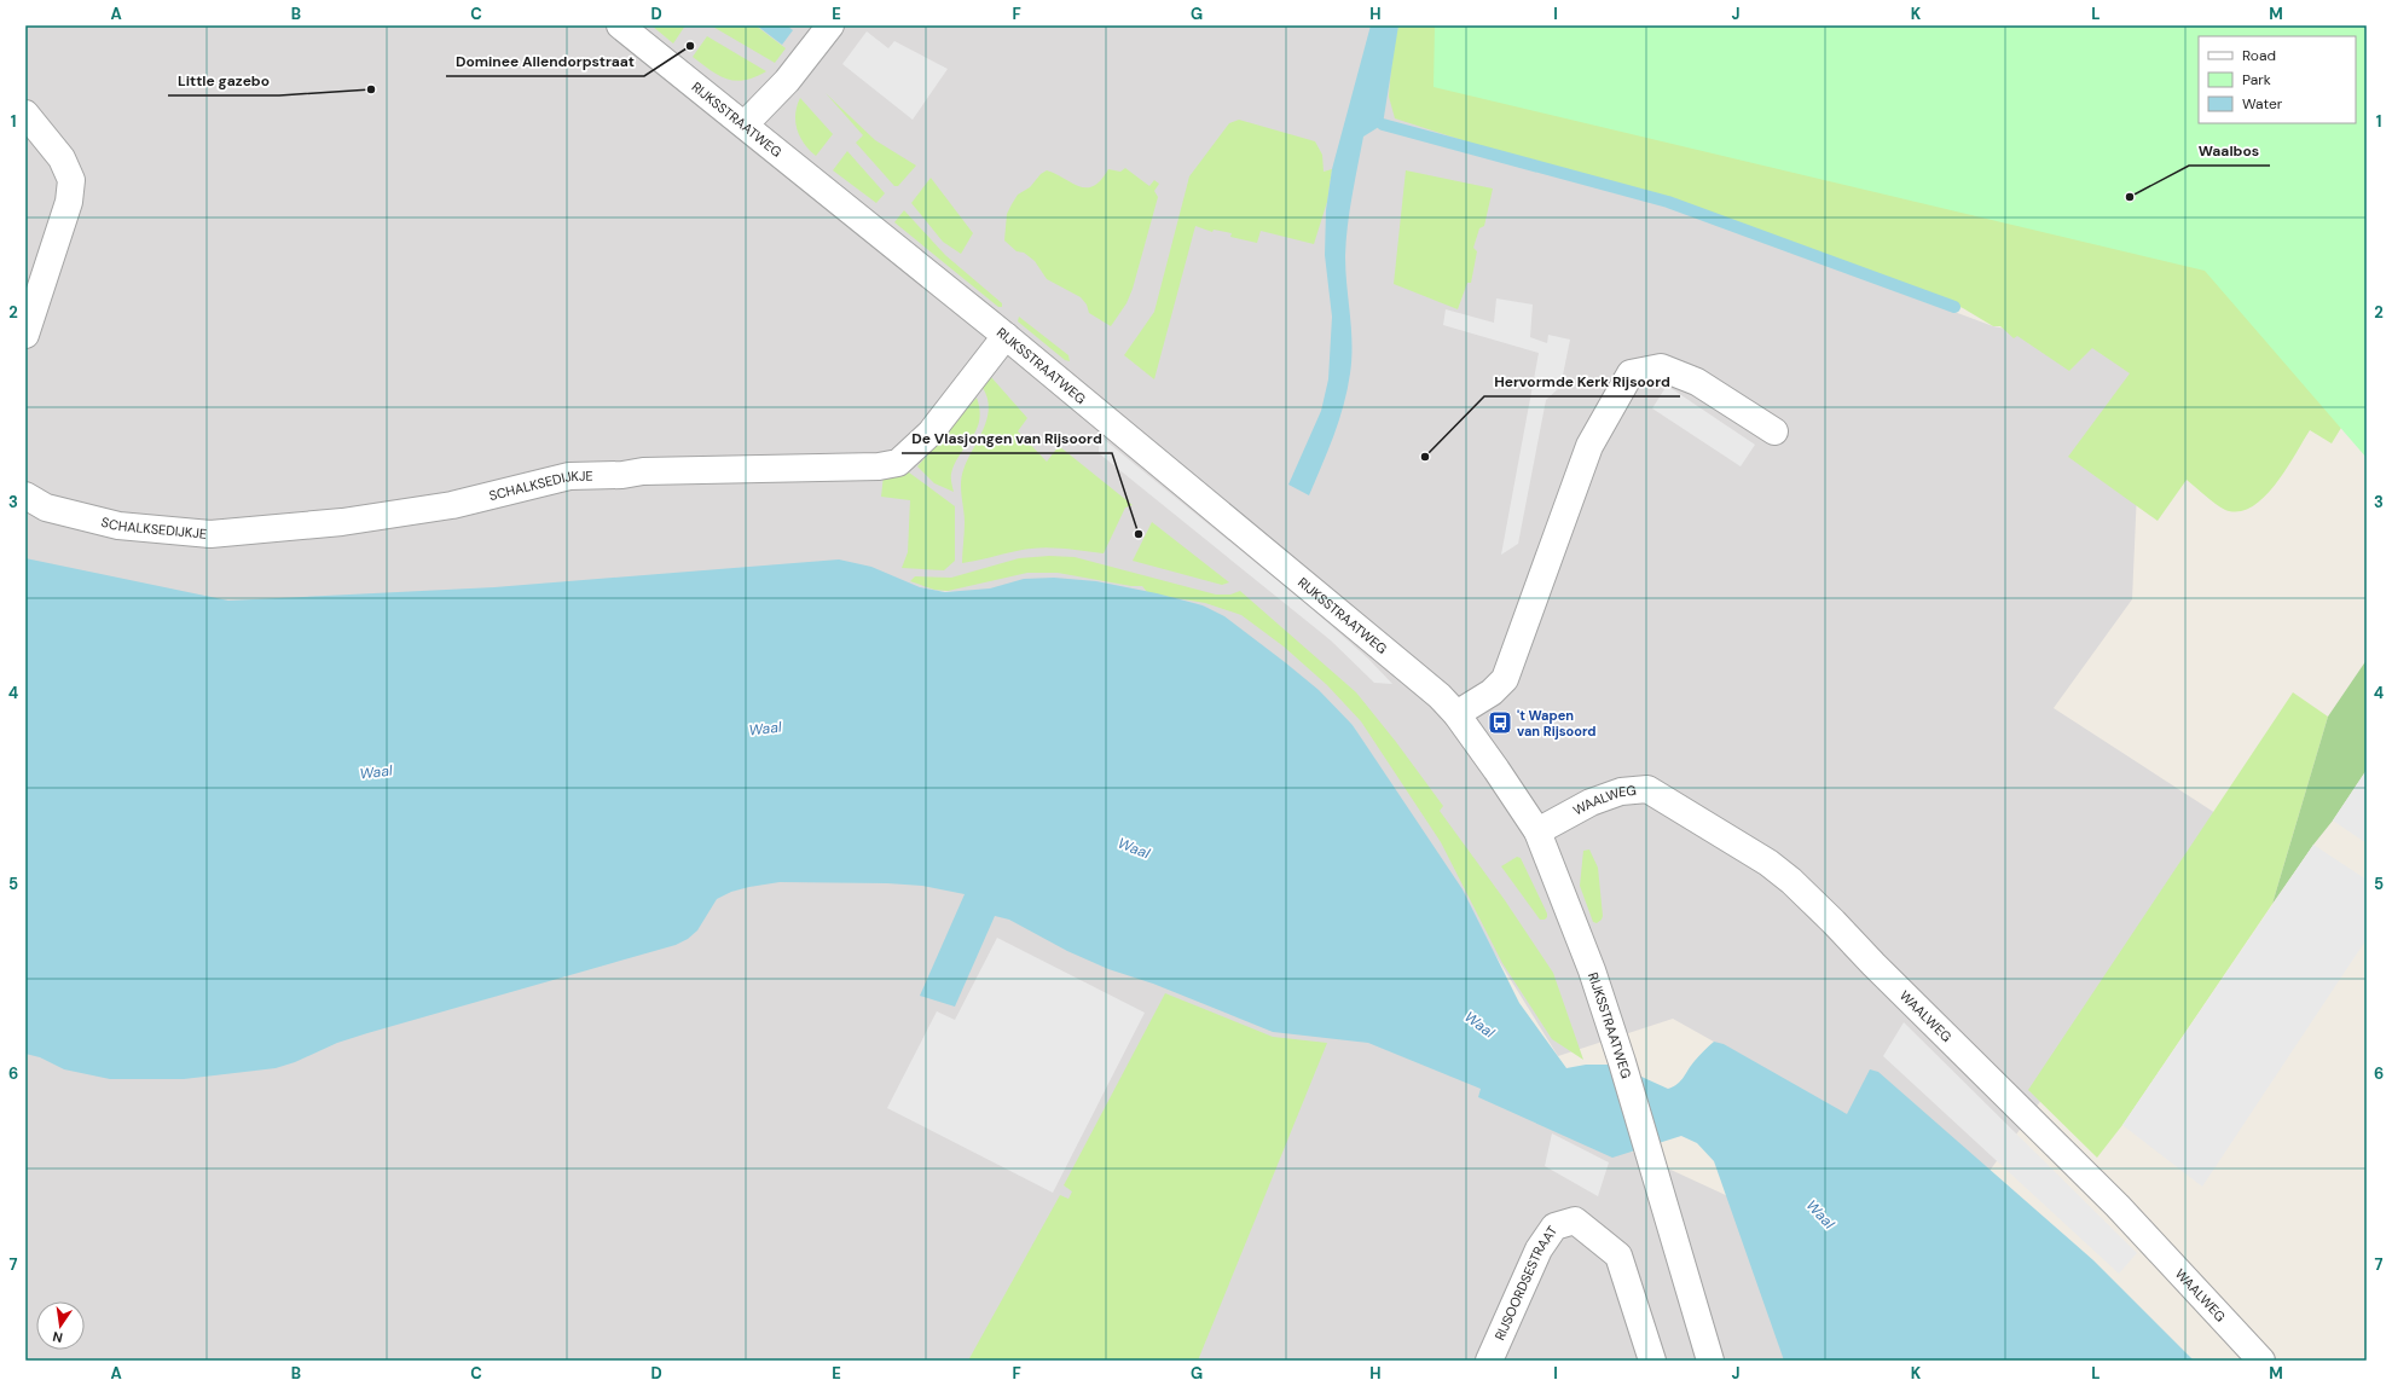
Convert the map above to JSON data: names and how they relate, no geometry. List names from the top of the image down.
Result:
{
  "streets": {
    "street": [
      "RIJKSSTRAATWEG",
      "SCHALKSEDIJKJE",
      "WAALWEG",
      "RIJSOORDSESTRAAT"
    ]
  },
  "crossings": [
    ["RIJKSSTRAATWEG", "SCHALKSEDIJKJE"],
    ["RIJKSSTRAATWEG", "WAALWEG"]
  ],
  "water": ["Waal"],
  "places": {
    "other": [
      "Dominee Allendorpstraat",
      "Little gazebo",
      "Waalbos",
      "Hervormde Kerk Rijsoord",
      "De Vlasjongen van Rijsoord"
    ],
    "bus stop": ["'t Wapen van Rijsoord"]
  },
  "legend": ["Road", "Park", "Water"],
  "north": "bottom",
  "grid": {
    "columns": [
      "A",
      "B",
      "C",
      "D",
      "E",
      "F",
      "G",
      "H",
      "I",
      "J",
      "K",
      "L",
      "M"
    ],
    "rows": [
      "1",
      "2",
      "3",
      "4",
      "5",
      "6",
      "7"
    ]
  }
}
